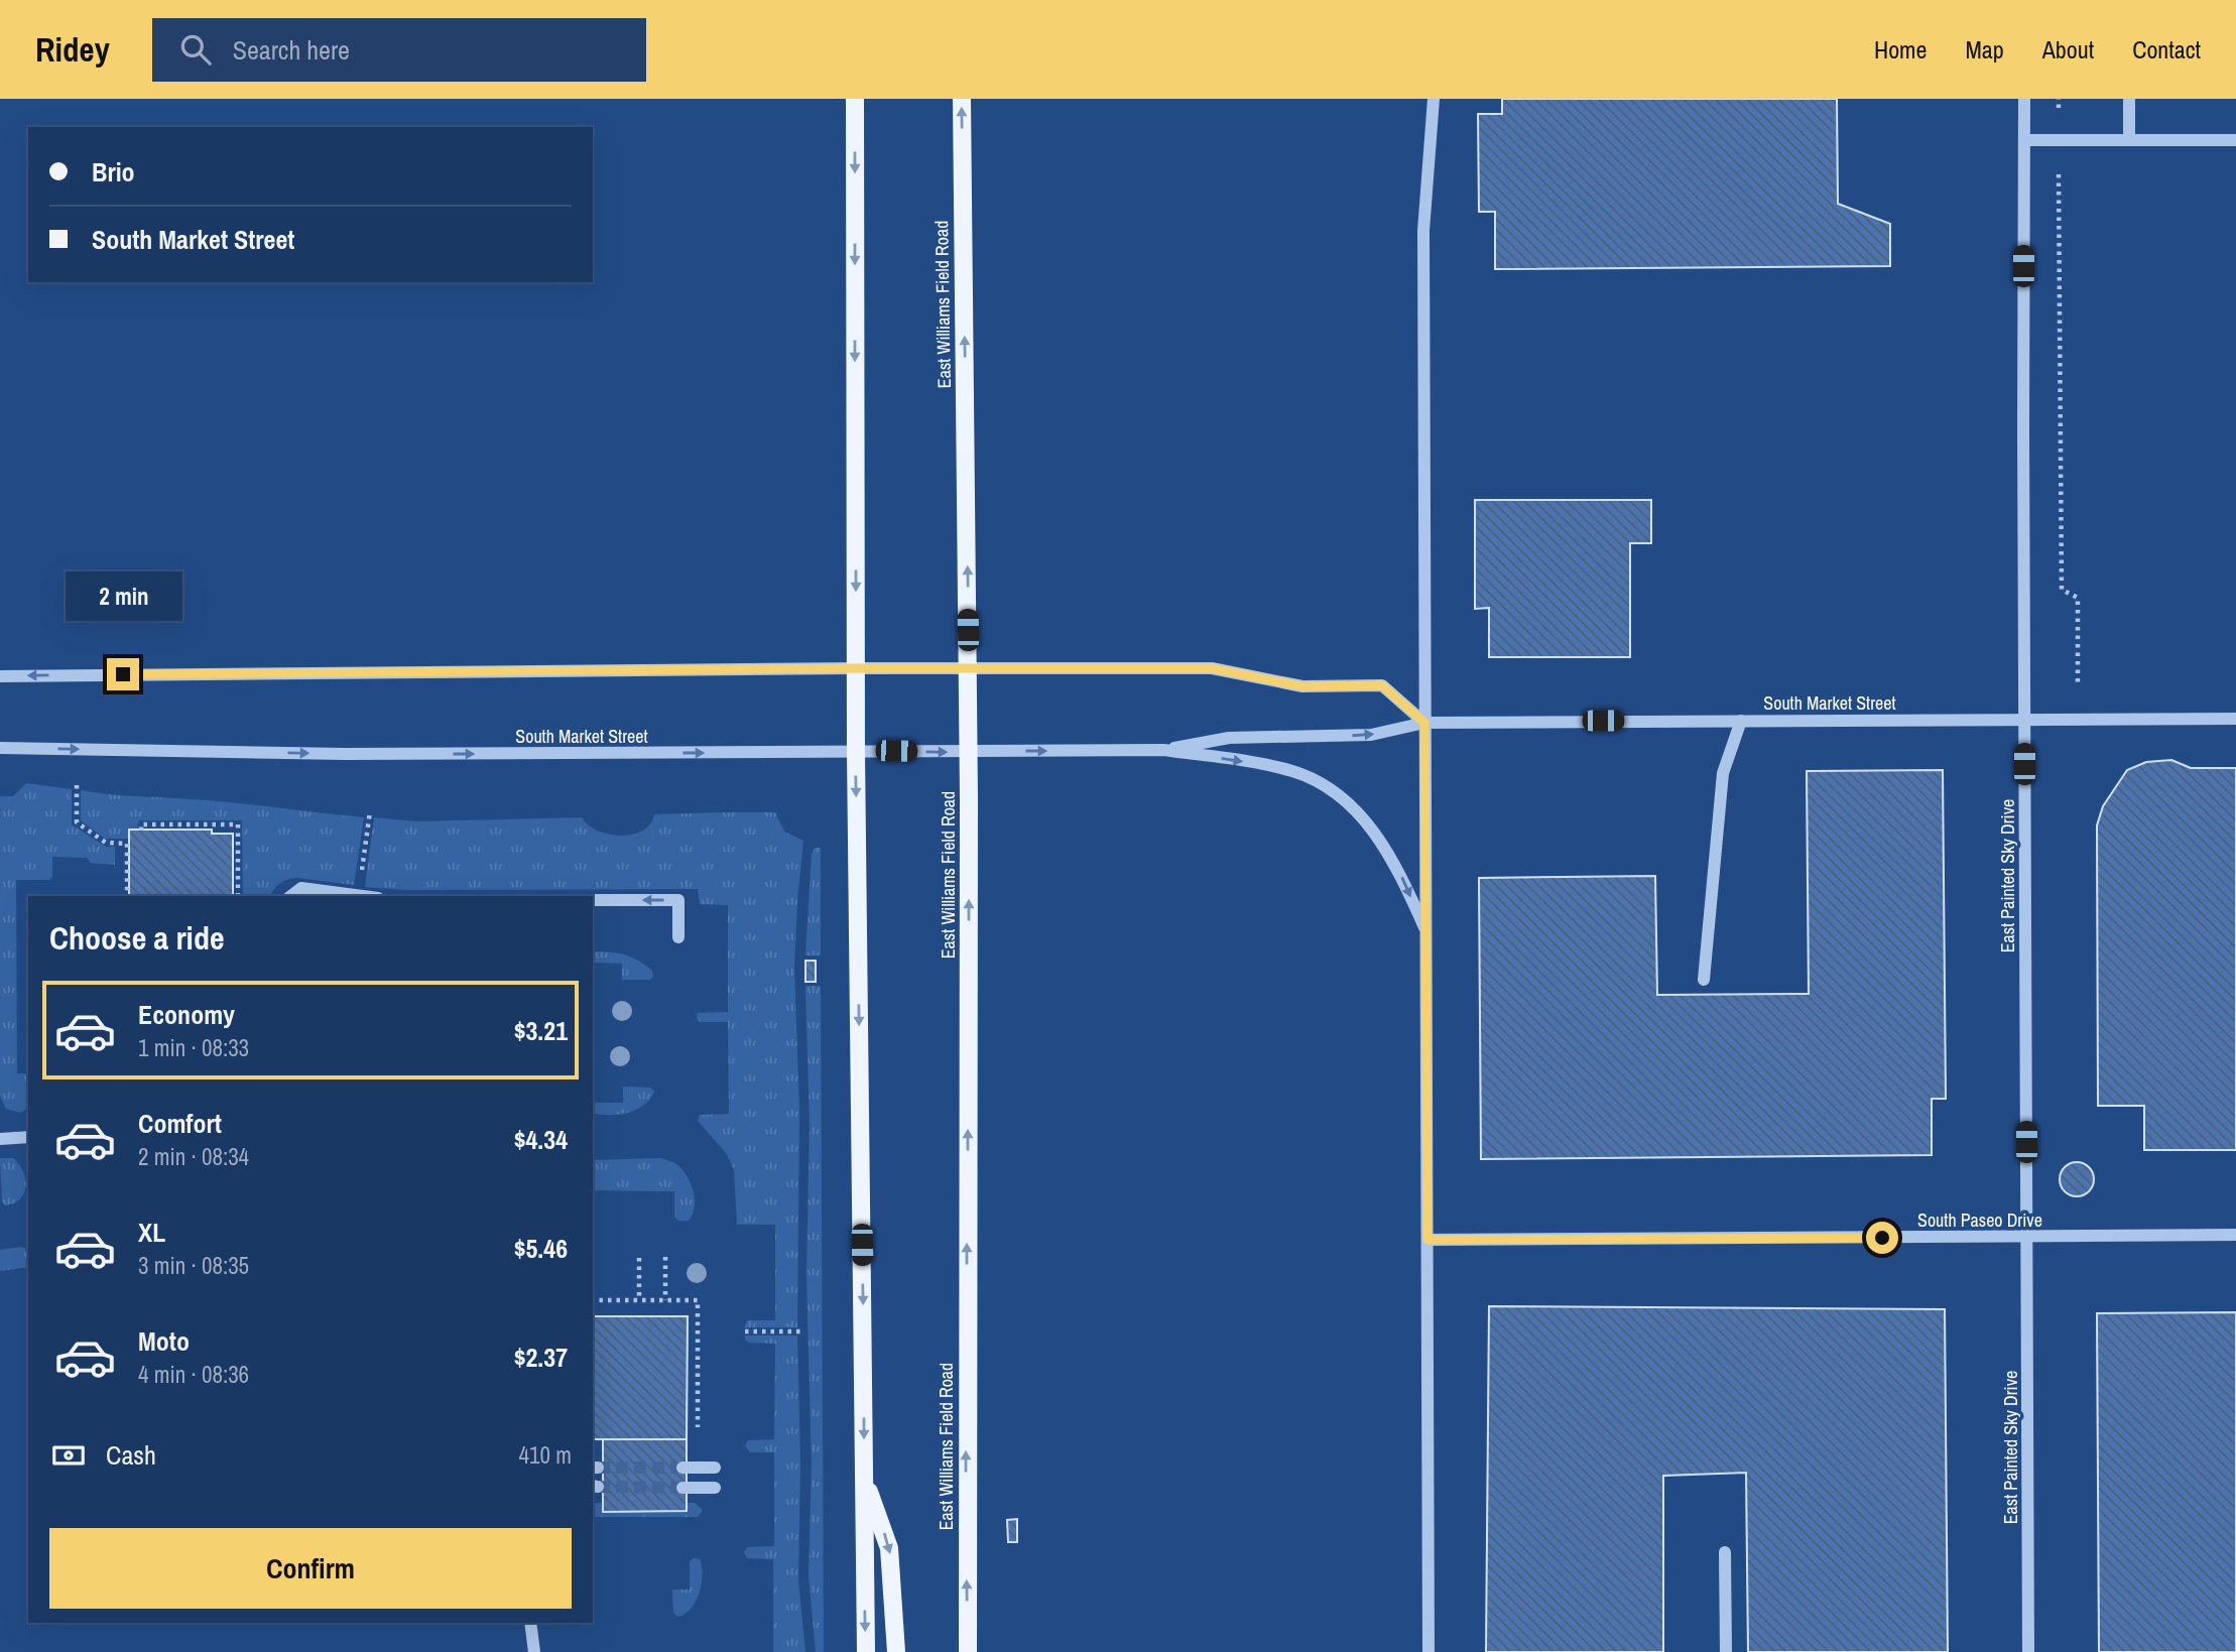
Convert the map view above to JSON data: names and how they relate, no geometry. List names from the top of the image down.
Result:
{
  "streets": {
    "main road": ["East Williams Field Road"],
    "street": ["South Market Street", "East Painted Sky Drive", "South Paseo Drive"]
  },
  "crossings": [
    ["East Williams Field Road", "South Market Street"],
    ["South Market Street", "East Painted Sky Drive"],
    ["East Painted Sky Drive", "South Paseo Drive"]
  ],
  "page": {
    "header": "Ridey",
    "search": "Search here",
    "nav": [
      "Home",
      "Map",
      "About",
      "Contact"
    ],
    "banner": ["Brio", "South Market Street"],
    "bubble": "2 min",
    "heading": "Choose a ride",
    "list": [
      {
        "name": "Economy",
        "note": "1 min · 08:33",
        "value": "$3.21"
      },
      {
        "name": "Comfort",
        "note": "2 min · 08:34",
        "value": "$4.34"
      },
      {
        "name": "XL",
        "note": "3 min · 08:35",
        "value": "$5.46"
      },
      {
        "name": "Moto",
        "note": "4 min · 08:36",
        "value": "$2.37"
      }
    ],
    "pay": ["Cash", "410 m"],
    "buttons": "Confirm"
  }
}
